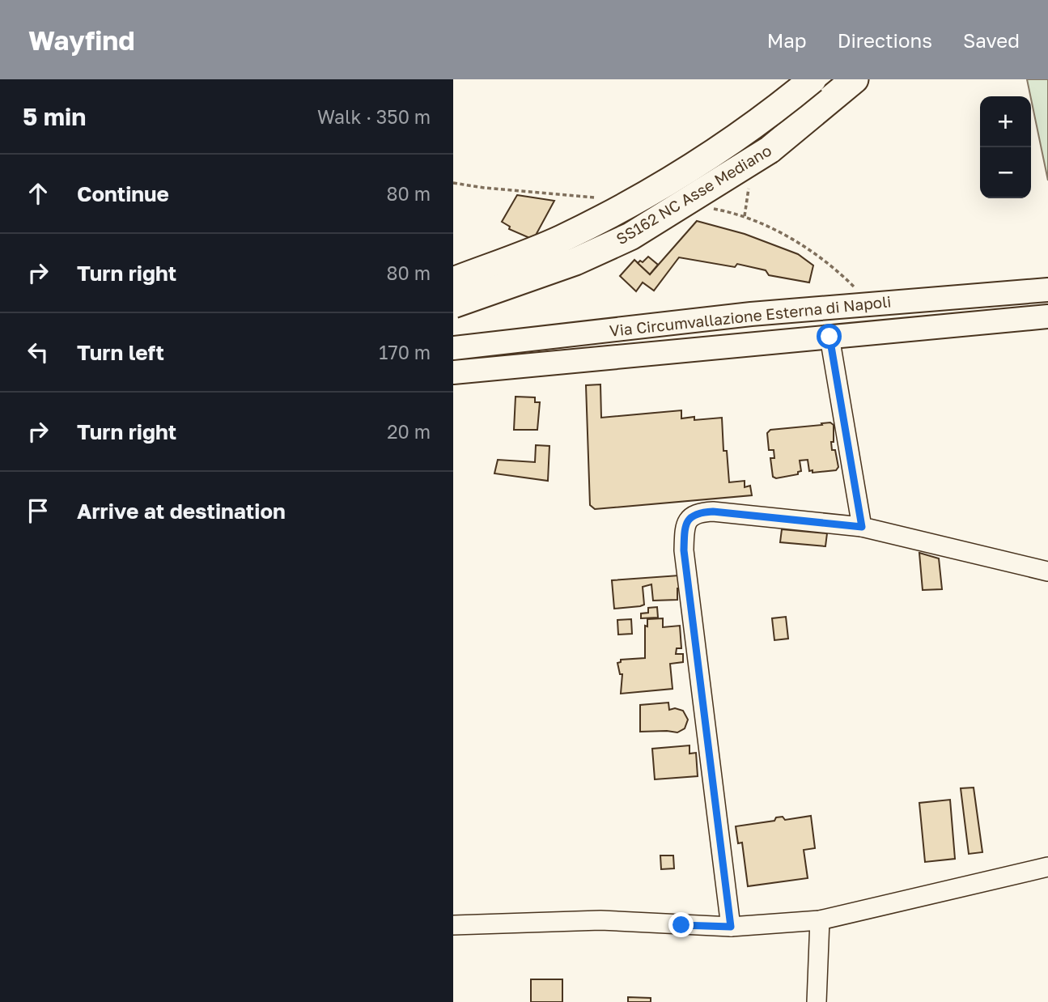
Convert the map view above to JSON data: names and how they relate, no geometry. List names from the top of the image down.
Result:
{
  "streets": {
    "highway": ["SS162 NC Asse Mediano"],
    "main road": ["Via Circumvallazione Esterna di Napoli"]
  },
  "page": {
    "header": "Wayfind",
    "nav": ["Map", "Directions", "Saved"],
    "heading": ["5 min", "Walk · 350 m"],
    "map_buttons": ["+", "−"],
    "list": [
      ["Continue", "80 m"],
      ["Turn right", "80 m"],
      ["Turn left", "170 m"],
      ["Turn right", "20 m"],
      "Arrive at destination"
    ]
  }
}
